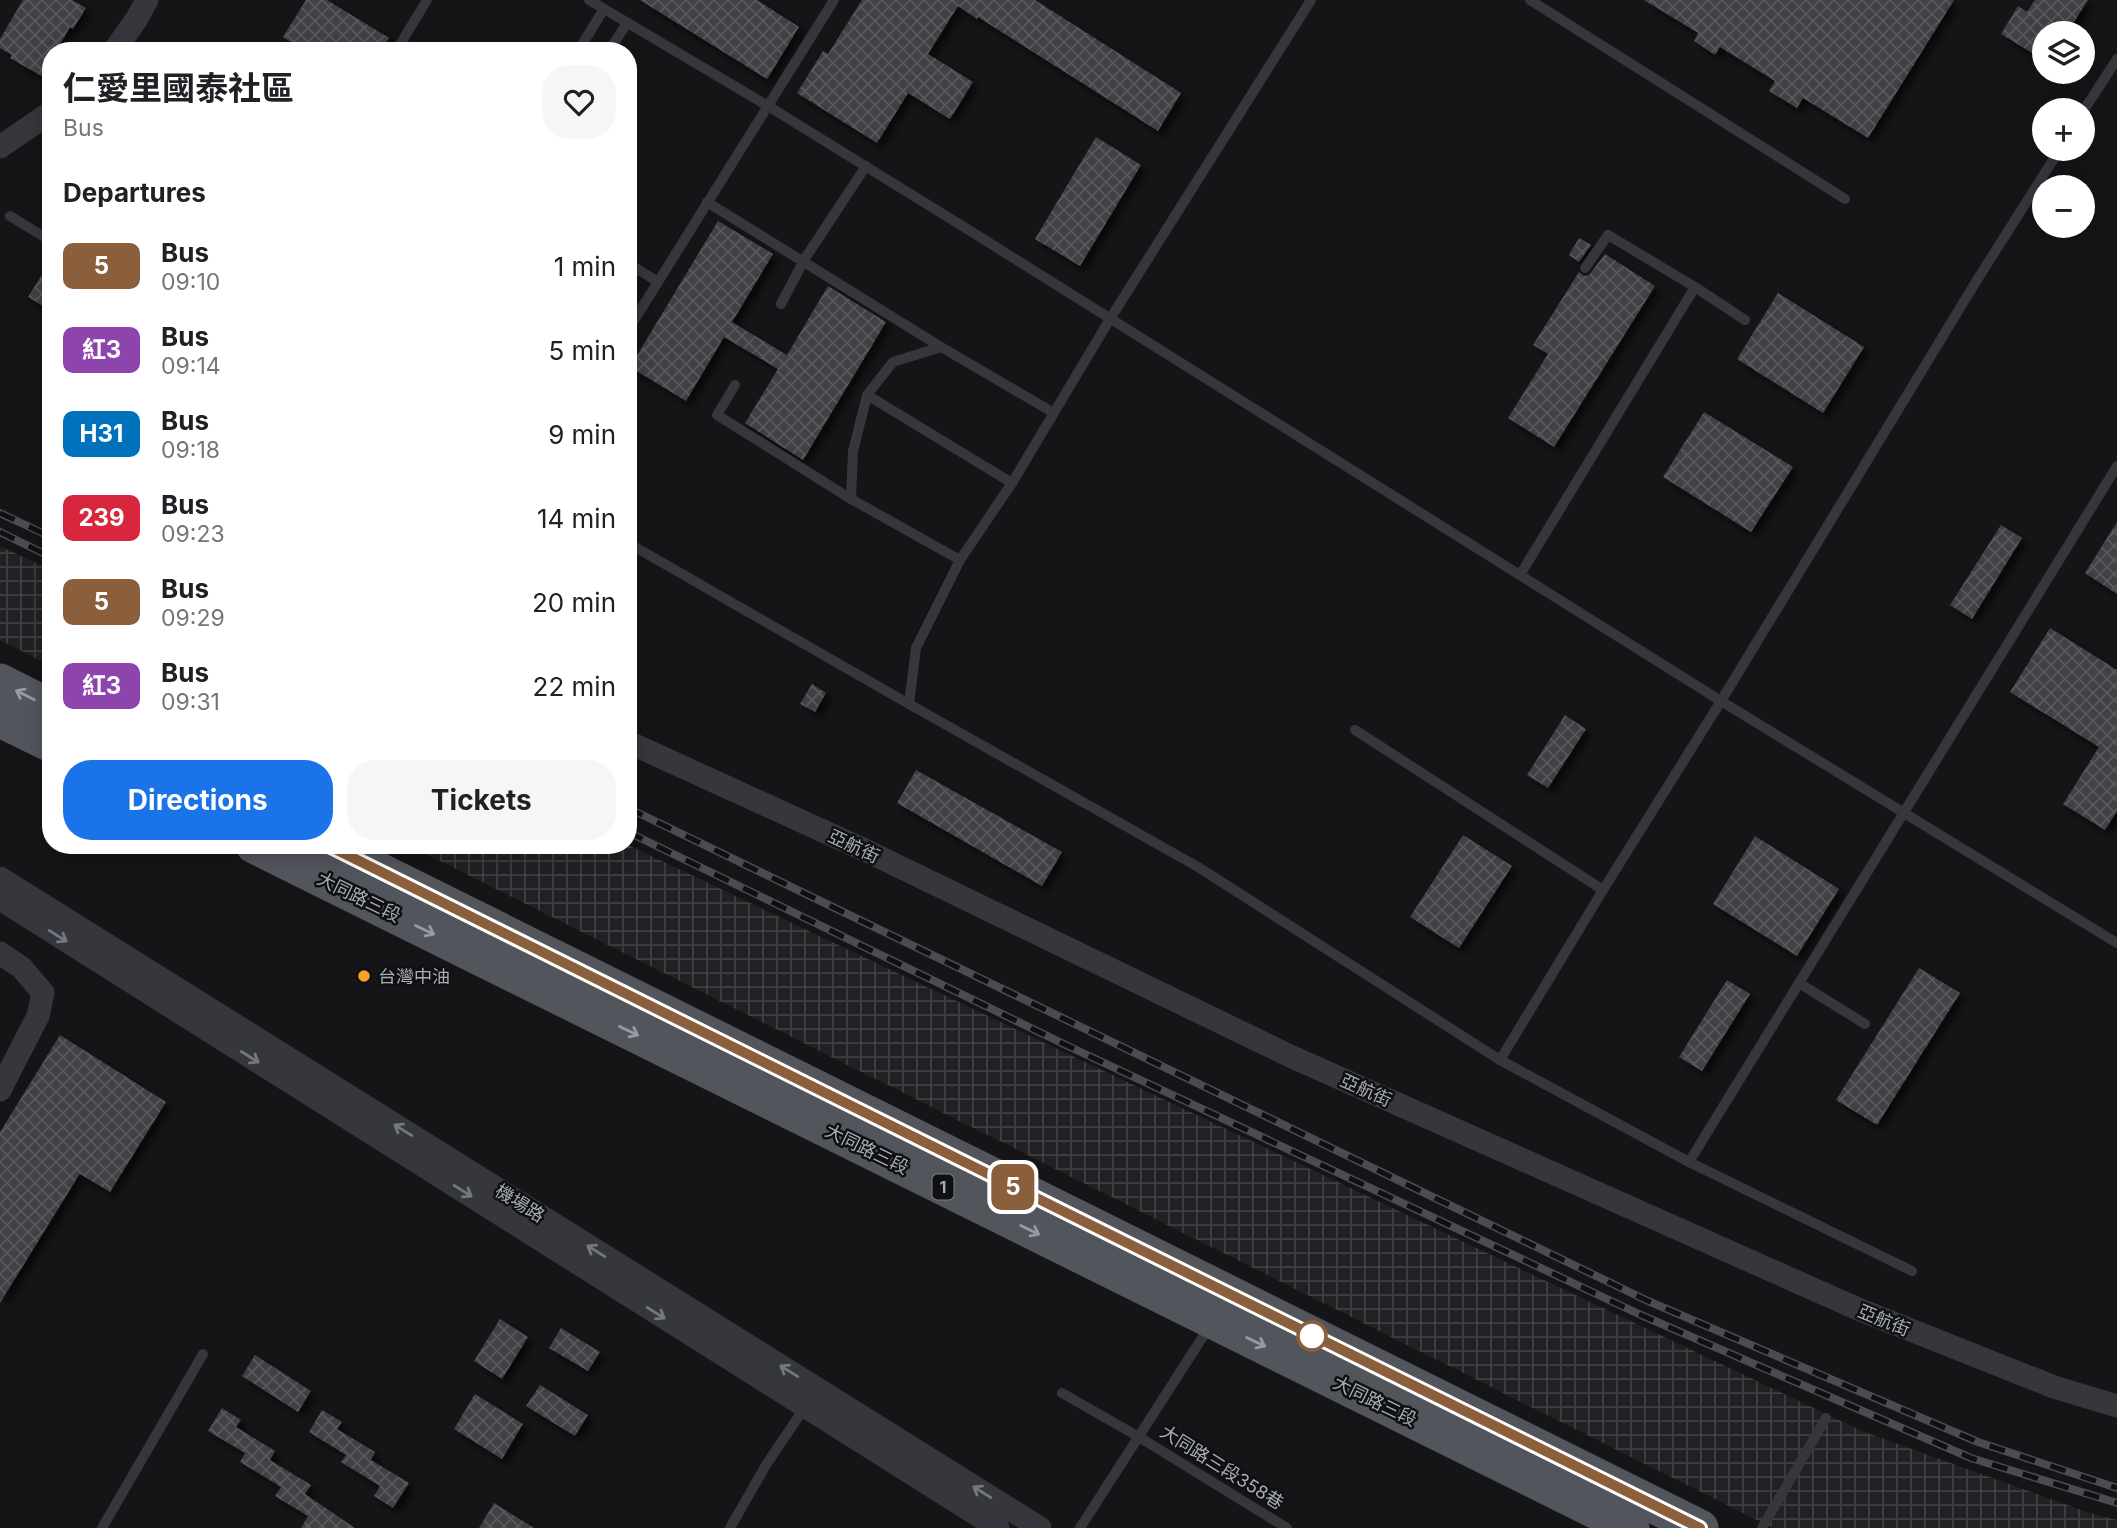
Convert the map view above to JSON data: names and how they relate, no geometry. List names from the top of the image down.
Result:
{
  "streets": {
    "main road": ["大同路三段", "1"],
    "street": ["亞航街", "機場路"],
    "lane": ["大同路三段358巷"]
  },
  "crossings": [
    ["大同路三段", "大同路三段358巷"]
  ],
  "places": ["台灣中油"],
  "lines": ["bus line 5"],
  "page": {
    "on_map": "5",
    "map_buttons": ["+", "−"],
    "heading": [
      ["仁愛里國泰社區", "Bus"],
      "Departures"
    ],
    "list": [
      {
        "mark": "5",
        "name": "Bus",
        "note": "09:10",
        "value": "1 min"
      },
      {
        "mark": "紅3",
        "name": "Bus",
        "note": "09:14",
        "value": "5 min"
      },
      {
        "mark": "H31",
        "name": "Bus",
        "note": "09:18",
        "value": "9 min"
      },
      {
        "mark": "239",
        "name": "Bus",
        "note": "09:23",
        "value": "14 min"
      },
      {
        "mark": "5",
        "name": "Bus",
        "note": "09:29",
        "value": "20 min"
      },
      {
        "mark": "紅3",
        "name": "Bus",
        "note": "09:31",
        "value": "22 min"
      }
    ],
    "buttons": ["Directions", "Tickets"]
  }
}
